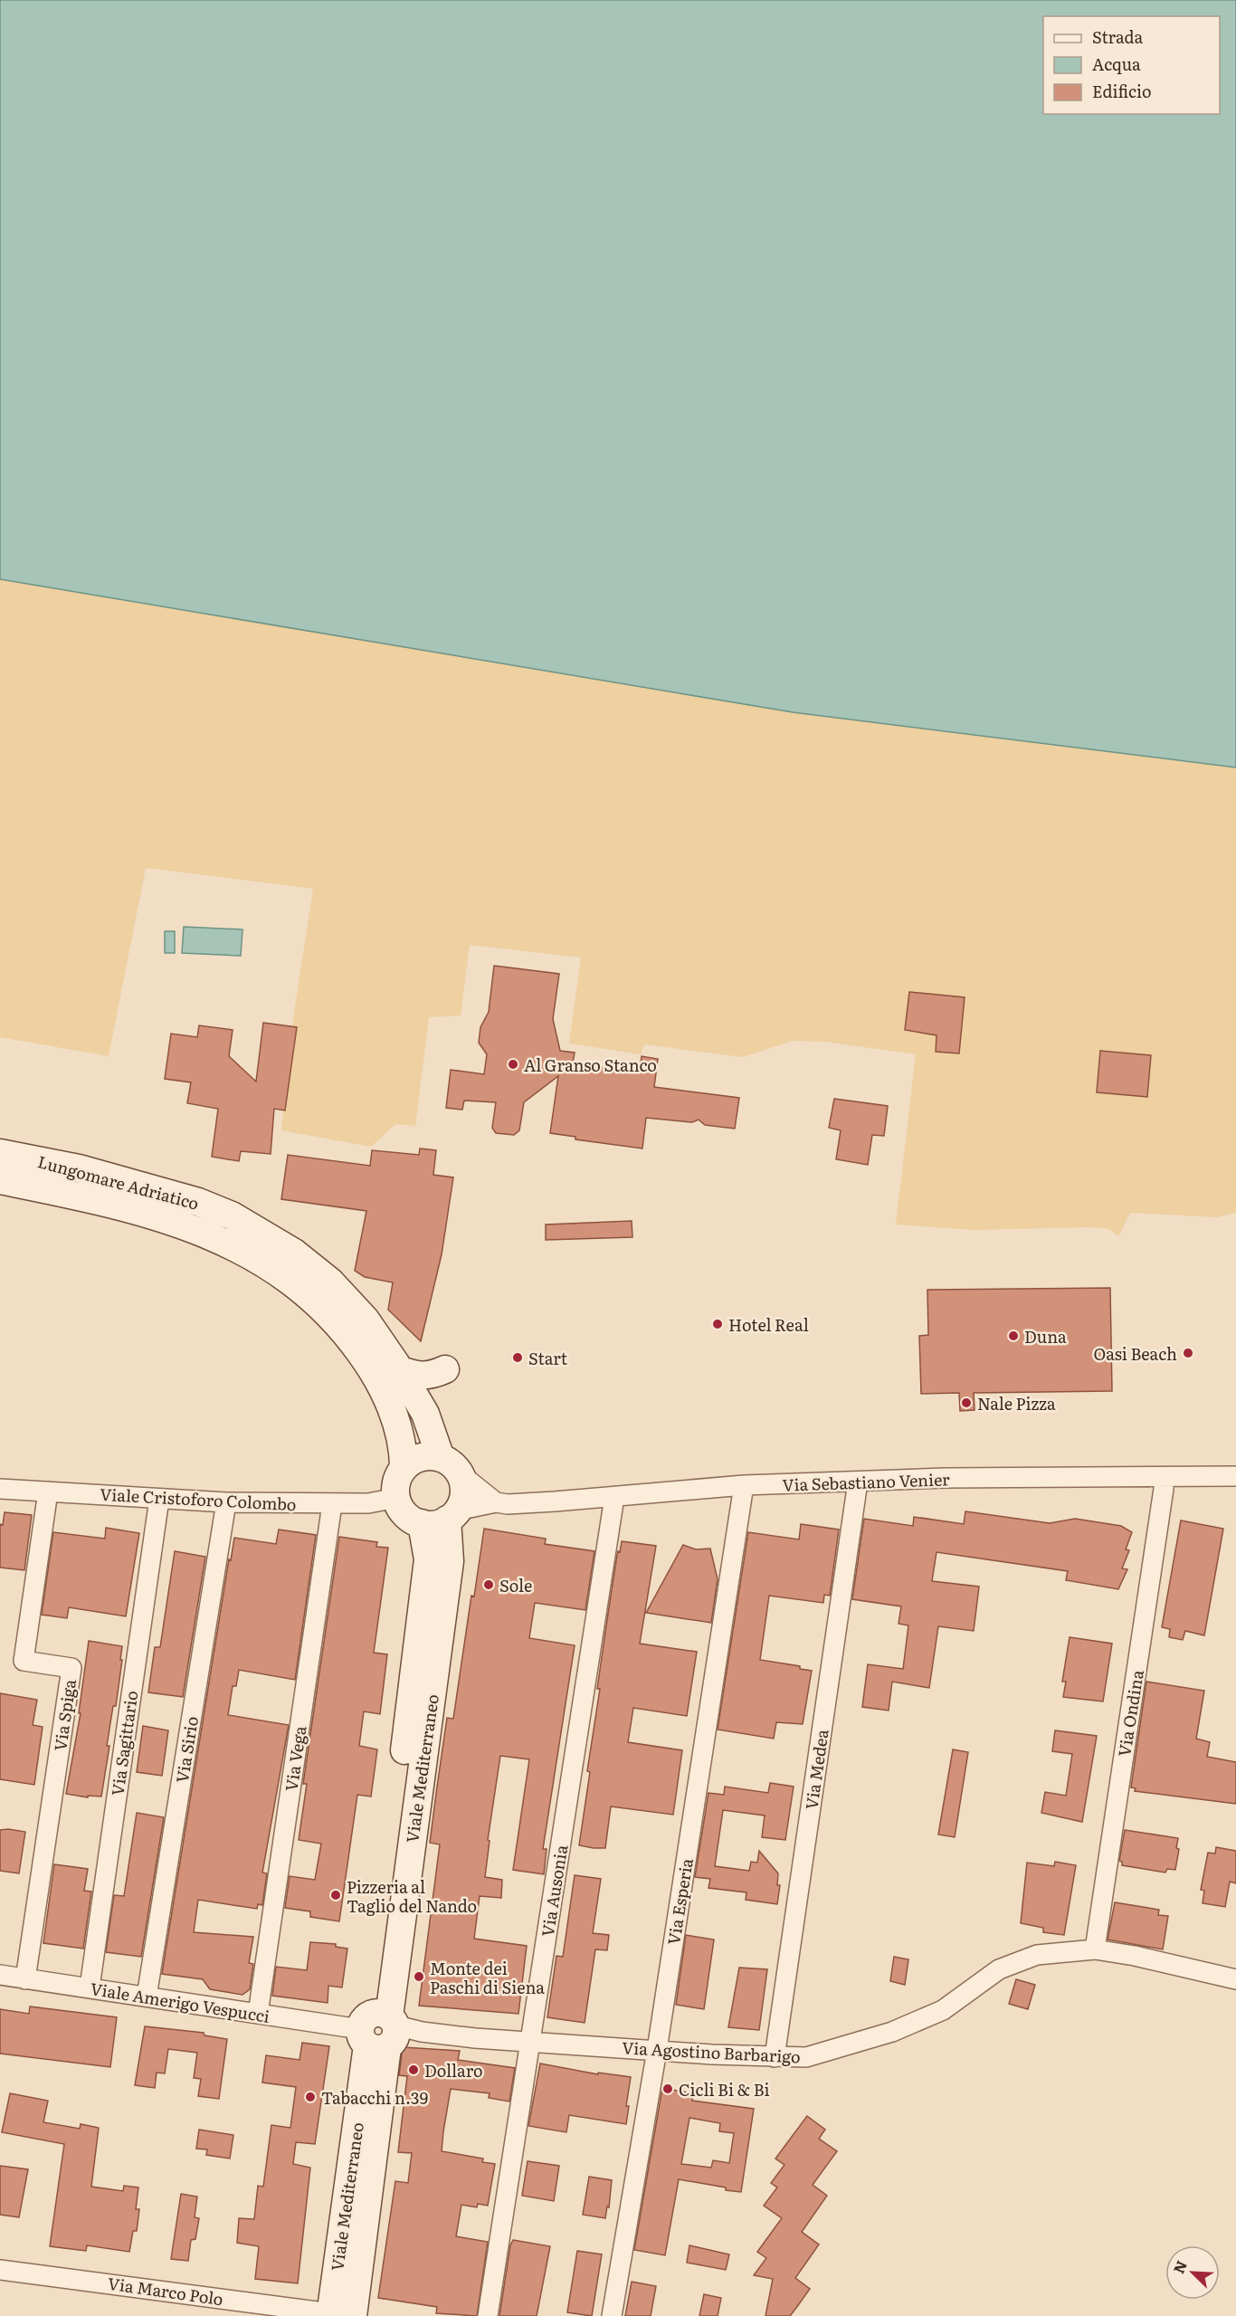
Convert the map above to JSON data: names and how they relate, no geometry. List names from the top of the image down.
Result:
{
  "streets": {
    "street": [
      "Lungomare Adriatico",
      "Via Sebastiano Venier",
      "Viale Cristoforo Colombo",
      "Via Ondina",
      "Via Spiga",
      "Via Sagittario",
      "Via Sirio",
      "Via Vega",
      "Viale Mediterraneo",
      "Via Medea",
      "Via Ausonia",
      "Via Esperia",
      "Viale Amerigo Vespucci",
      "Via Agostino Barbarigo",
      "Via Marco Polo"
    ]
  },
  "crossings": [
    ["Lungomare Adriatico", "Via Sebastiano Venier"],
    ["Lungomare Adriatico", "Viale Cristoforo Colombo"],
    ["Lungomare Adriatico", "Viale Mediterraneo"],
    ["Via Sebastiano Venier", "Viale Cristoforo Colombo"],
    ["Via Sebastiano Venier", "Via Ondina"],
    ["Via Sebastiano Venier", "Viale Mediterraneo"],
    ["Via Sebastiano Venier", "Via Medea"],
    ["Via Sebastiano Venier", "Via Ausonia"],
    ["Via Sebastiano Venier", "Via Esperia"],
    ["Viale Cristoforo Colombo", "Via Spiga"],
    ["Viale Cristoforo Colombo", "Via Sagittario"],
    ["Viale Cristoforo Colombo", "Via Sirio"],
    ["Viale Cristoforo Colombo", "Via Vega"],
    ["Viale Cristoforo Colombo", "Viale Mediterraneo"],
    ["Via Ondina", "Via Agostino Barbarigo"],
    ["Via Spiga", "Viale Amerigo Vespucci"],
    ["Via Sagittario", "Viale Amerigo Vespucci"],
    ["Via Sirio", "Viale Amerigo Vespucci"],
    ["Via Vega", "Viale Amerigo Vespucci"],
    ["Viale Mediterraneo", "Viale Amerigo Vespucci"],
    ["Viale Mediterraneo", "Via Agostino Barbarigo"],
    ["Viale Mediterraneo", "Via Marco Polo"],
    ["Via Medea", "Via Agostino Barbarigo"],
    ["Via Ausonia", "Via Agostino Barbarigo"],
    ["Via Esperia", "Via Agostino Barbarigo"],
    ["Viale Amerigo Vespucci", "Via Agostino Barbarigo"]
  ],
  "places": [
    "Al Granso Stanco",
    "Hotel Real",
    "Duna",
    "Oasi Beach",
    "Start",
    "Nale Pizza",
    "Sole",
    "Pizzeria al Taglio del Nando",
    "Monte dei Paschi di Siena",
    "Dollaro",
    "Cicli Bi & Bi",
    "Tabacchi n.39"
  ],
  "legend": ["Strada", "Acqua", "Edificio"],
  "north": "top left"
}
